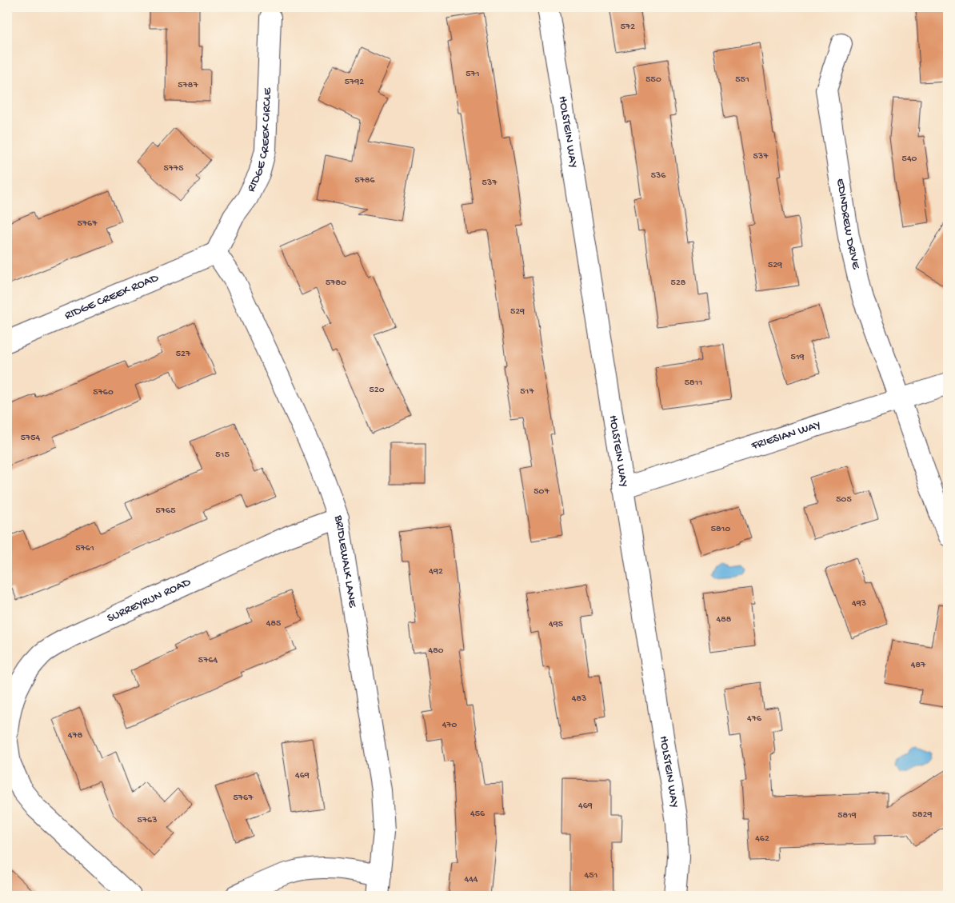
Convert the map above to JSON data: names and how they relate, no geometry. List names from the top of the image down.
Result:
{
  "streets": {
    "street": [
      "HOLSTEIN WAY",
      "RIDGE CREEK CIRCLE",
      "EDINDREW DRIVE",
      "RIDGE CREEK ROAD",
      "FRIESIAN WAY",
      "BRIDLEWALK LANE",
      "SURREYRUN ROAD"
    ]
  },
  "crossings": [
    ["HOLSTEIN WAY", "FRIESIAN WAY"],
    ["RIDGE CREEK CIRCLE", "RIDGE CREEK ROAD"],
    ["RIDGE CREEK CIRCLE", "BRIDLEWALK LANE"],
    ["EDINDREW DRIVE", "FRIESIAN WAY"],
    ["RIDGE CREEK ROAD", "BRIDLEWALK LANE"],
    ["BRIDLEWALK LANE", "SURREYRUN ROAD"]
  ],
  "house_numbers": [
    "572",
    "571",
    "550",
    "551",
    "5792",
    "5787",
    "537",
    "540",
    "5775",
    "536",
    "5786",
    "537",
    "5767",
    "529",
    "5780",
    "528",
    "529",
    "527",
    "519",
    "5811",
    "520",
    "517",
    "5760",
    "5754",
    "515",
    "507",
    "505",
    "5765",
    "5810",
    "5761",
    "492",
    "493",
    "488",
    "485",
    "495",
    "480",
    "5764",
    "487",
    "483",
    "476",
    "470",
    "478",
    "469",
    "5767",
    "469",
    "456",
    "5829",
    "5819",
    "5763",
    "462",
    "451",
    "444"
  ]
}
